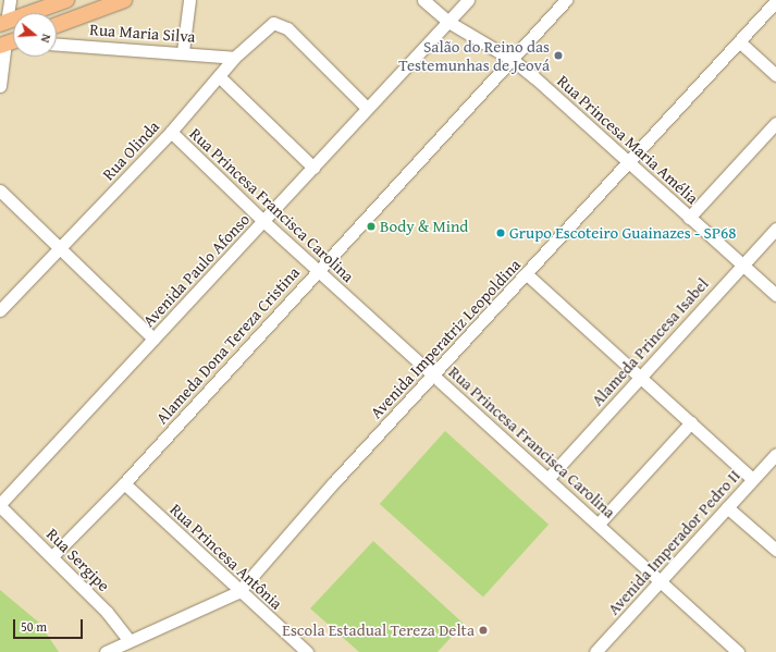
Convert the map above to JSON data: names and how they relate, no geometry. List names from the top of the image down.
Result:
{
  "streets": {
    "street": [
      "Rua Maria Silva",
      "Rua Princesa Maria Amélia",
      "Rua Olinda",
      "Rua Princesa Francisca Carolina",
      "Avenida Paulo Afonso",
      "Avenida Imperatriz Leopoldina",
      "Alameda Princesa Isabel",
      "Alameda Dona Tereza Cristina",
      "Avenida Imperador Pedro II",
      "Rua Princesa Antônia",
      "Rua Sergipe"
    ]
  },
  "crossings": [
    ["Rua Maria Silva", "Rua Olinda"],
    ["Rua Princesa Maria Amélia", "Avenida Paulo Afonso"],
    ["Rua Princesa Maria Amélia", "Avenida Imperatriz Leopoldina"],
    ["Rua Princesa Maria Amélia", "Alameda Princesa Isabel"],
    ["Rua Princesa Maria Amélia", "Alameda Dona Tereza Cristina"],
    ["Rua Olinda", "Rua Princesa Francisca Carolina"],
    ["Rua Olinda", "Avenida Paulo Afonso"],
    ["Rua Princesa Francisca Carolina", "Avenida Paulo Afonso"],
    ["Rua Princesa Francisca Carolina", "Avenida Imperatriz Leopoldina"],
    ["Rua Princesa Francisca Carolina", "Alameda Princesa Isabel"],
    ["Rua Princesa Francisca Carolina", "Alameda Dona Tereza Cristina"],
    ["Rua Princesa Francisca Carolina", "Avenida Imperador Pedro II"],
    ["Avenida Paulo Afonso", "Rua Sergipe"],
    ["Avenida Imperatriz Leopoldina", "Rua Princesa Antônia"],
    ["Avenida Imperatriz Leopoldina", "Rua Sergipe"],
    ["Alameda Dona Tereza Cristina", "Rua Princesa Antônia"],
    ["Alameda Dona Tereza Cristina", "Rua Sergipe"]
  ],
  "places": [
    "Salão do Reino das Testemunhas de Jeová",
    "Body & Mind",
    "Grupo Escoteiro Guainazes - SP68",
    "Escola Estadual Tereza Delta"
  ],
  "scale_bar": "50 m",
  "north": "right"
}
